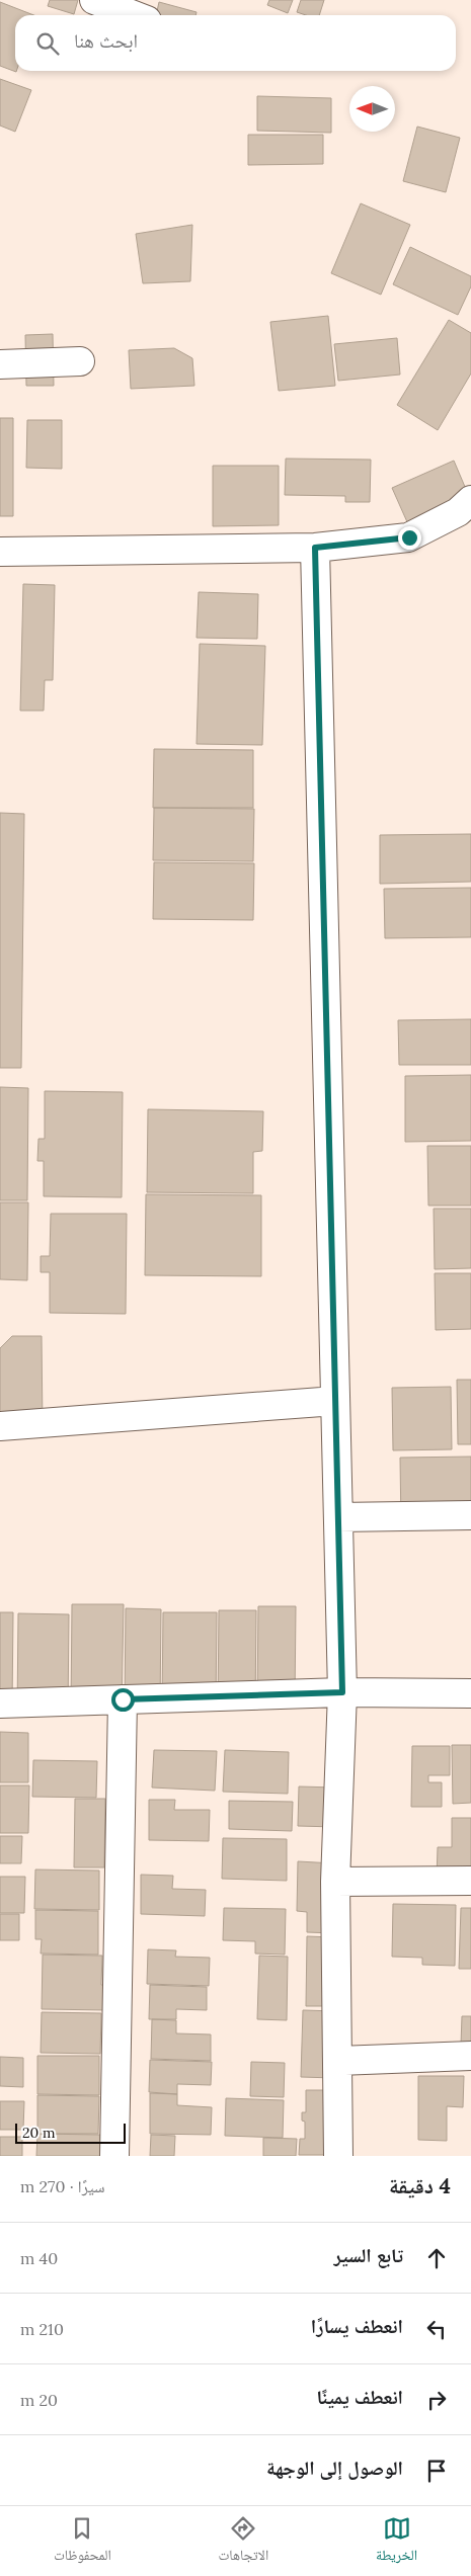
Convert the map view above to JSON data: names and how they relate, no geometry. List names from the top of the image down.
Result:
{
  "scale_bar": "20 m",
  "north": "left",
  "page": {
    "search": "ابحث هنا",
    "scale": "20 m",
    "heading": ["4 دقيقة", "سيرًا · 270 m"],
    "list": [
      ["تابع السير", "40 m"],
      ["انعطف يسارًا", "210 m"],
      ["انعطف يمينًا", "20 m"],
      "الوصول إلى الوجهة"
    ],
    "nav": ["الخريطة", "الاتجاهات", "المحفوظات"]
  }
}
